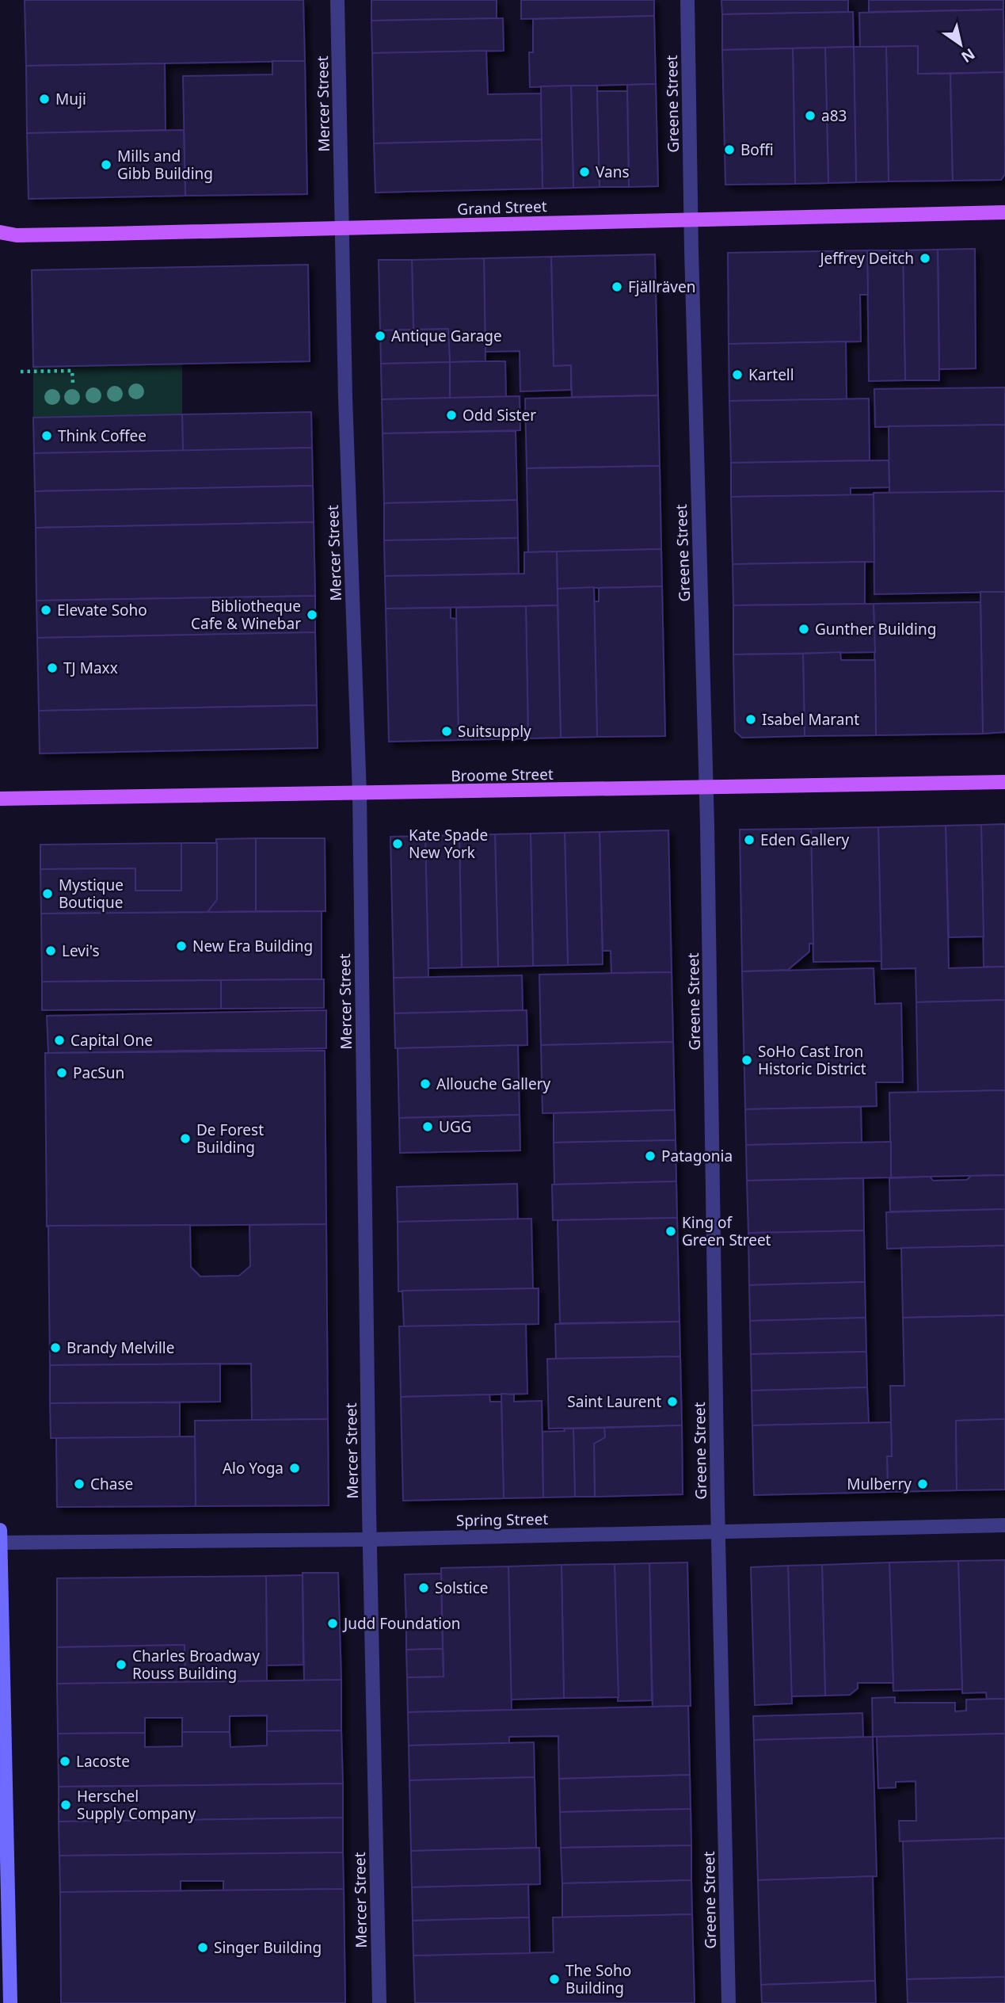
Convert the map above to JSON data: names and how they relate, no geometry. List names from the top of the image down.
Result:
{
  "streets": {
    "main road": ["Grand Street", "Broome Street"],
    "street": ["Mercer Street", "Greene Street", "Spring Street"]
  },
  "crossings": [
    ["Mercer Street", "Grand Street"],
    ["Mercer Street", "Broome Street"],
    ["Mercer Street", "Spring Street"],
    ["Greene Street", "Grand Street"],
    ["Greene Street", "Broome Street"],
    ["Greene Street", "Spring Street"]
  ],
  "places": [
    "Muji",
    "a83",
    "Boffi",
    "Mills and Gibb Building",
    "Vans",
    "Jeffrey Deitch",
    "Fjällräven",
    "Antique Garage",
    "Kartell",
    "Odd Sister",
    "Think Coffee",
    "Elevate Soho",
    "Bibliotheque Cafe & Winebar",
    "Gunther Building",
    "TJ Maxx",
    "Isabel Marant",
    "Suitsupply",
    "Eden Gallery",
    "Kate Spade New York",
    "Mystique Boutique",
    "New Era Building",
    "Levi's",
    "Capital One",
    "SoHo Cast Iron Historic District",
    "PacSun",
    "Allouche Gallery",
    "UGG",
    "De Forest Building",
    "Patagonia",
    "King of Green Street",
    "Brandy Melville",
    "Saint Laurent",
    "Alo Yoga",
    "Chase",
    "Mulberry",
    "Solstice",
    "Judd Foundation",
    "Charles Broadway Rouss Building",
    "Lacoste",
    "Herschel Supply Company",
    "Singer Building",
    "The Soho Building"
  ],
  "north": "bottom right"
}
